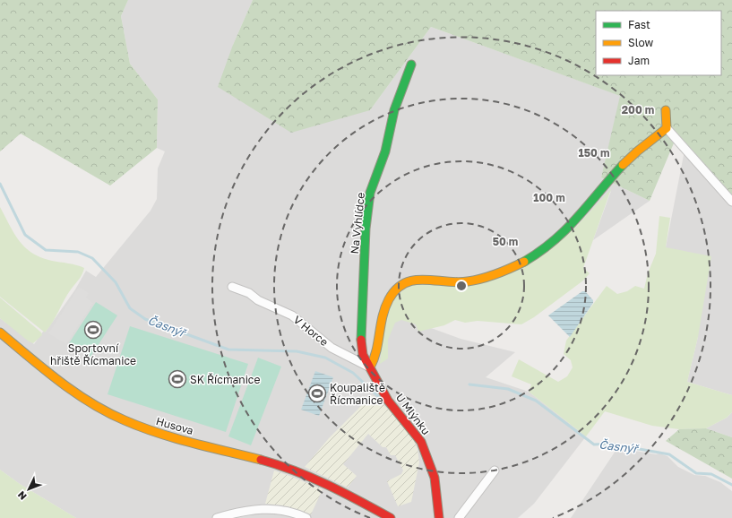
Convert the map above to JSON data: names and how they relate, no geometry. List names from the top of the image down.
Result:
{
  "streets": {
    "street": [
      "Na Vyhlídce",
      "V Horce",
      "U Mlýnku",
      "Husova"
    ]
  },
  "crossings": [
    ["Na Vyhlídce", "V Horce"],
    ["Na Vyhlídce", "U Mlýnku"],
    ["V Horce", "U Mlýnku"]
  ],
  "water": ["Časnýř"],
  "places": {
    "sports": ["Sportovní hřiště Řícmanice", "SK Řícmanice", "Koupaliště Řícmanice"]
  },
  "legend": ["Fast", "Slow", "Jam"],
  "north": "bottom left",
  "rings": [
    "200 m",
    "150 m",
    "100 m",
    "50 m"
  ]
}
